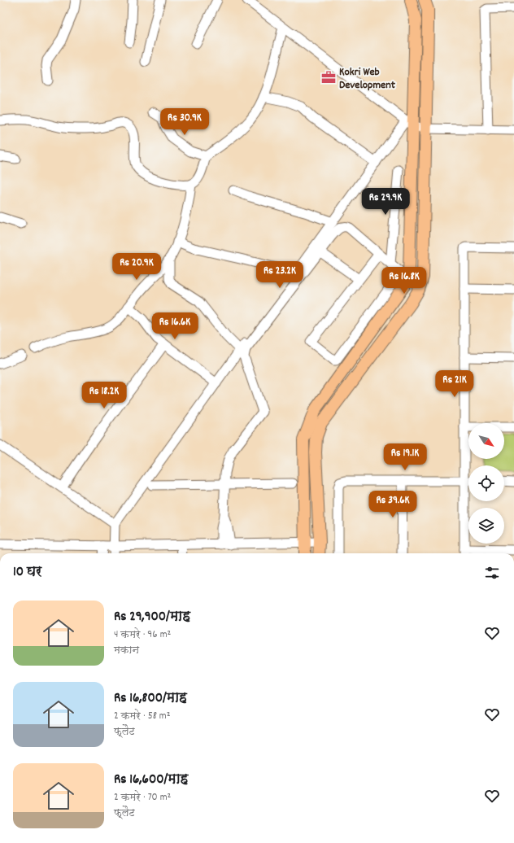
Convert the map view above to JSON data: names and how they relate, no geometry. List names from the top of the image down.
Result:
{
  "places": {
    "office": ["Kokri Web Development"]
  },
  "north": "bottom right",
  "page": {
    "price": [
      "Rs 30.9K",
      "Rs 29.9K",
      "Rs 20.9K",
      "Rs 23.2K",
      "Rs 16.8K",
      "Rs 16.6K",
      "Rs 21K",
      "Rs 18.2K",
      "Rs 19.1K",
      "Rs 39.6K"
    ],
    "heading": "10 घर",
    "list": [
      {
        "name": "Rs 29,900/माह",
        "note": "4 कमरे · 96 m² · मकान"
      },
      {
        "name": "Rs 16,800/माह",
        "note": "2 कमरे · 58 m² · फ़्लैट"
      },
      {
        "name": "Rs 16,600/माह",
        "note": "2 कमरे · 70 m² · फ़्लैट"
      }
    ]
  }
}
